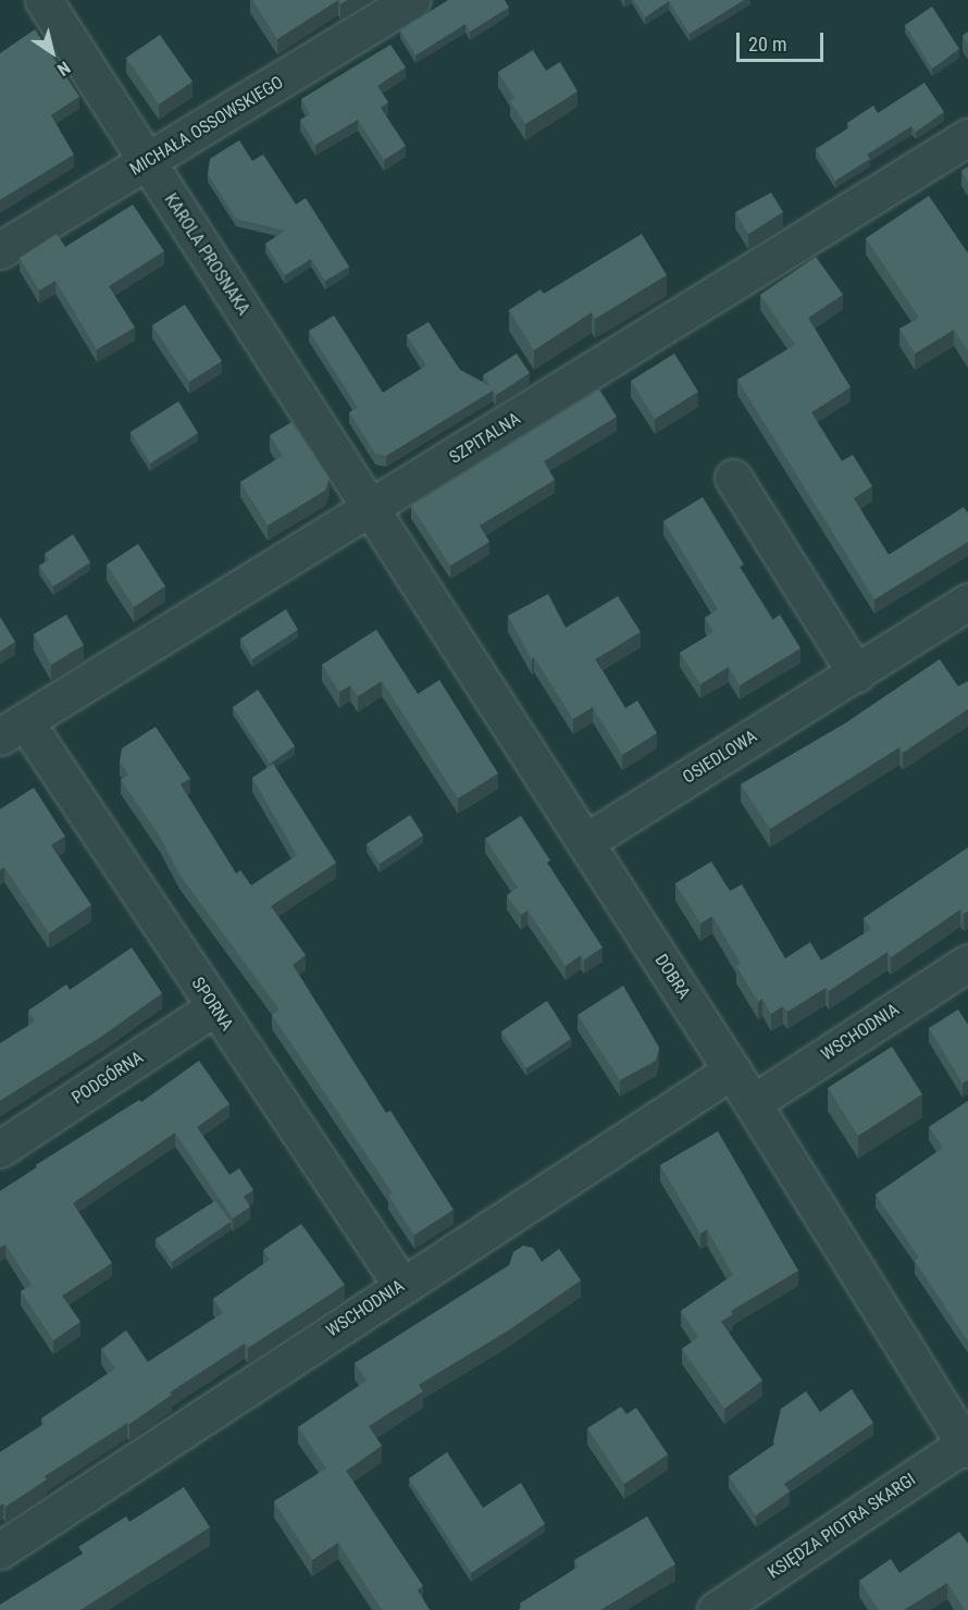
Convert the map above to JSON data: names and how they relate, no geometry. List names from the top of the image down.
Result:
{
  "streets": {
    "street": [
      "MICHAŁA OSSOWSKIEGO",
      "KAROLA PROSNAKA",
      "SZPITALNA",
      "OSIEDLOWA",
      "DOBRA",
      "SPORNA",
      "WSCHODNIA",
      "PODGÓRNA",
      "KSIĘDZA PIOTRA SKARGI"
    ]
  },
  "crossings": [
    ["MICHAŁA OSSOWSKIEGO", "KAROLA PROSNAKA"],
    ["KAROLA PROSNAKA", "SZPITALNA"],
    ["KAROLA PROSNAKA", "DOBRA"],
    ["SZPITALNA", "DOBRA"],
    ["SZPITALNA", "SPORNA"],
    ["OSIEDLOWA", "DOBRA"],
    ["DOBRA", "WSCHODNIA"],
    ["DOBRA", "KSIĘDZA PIOTRA SKARGI"],
    ["SPORNA", "WSCHODNIA"],
    ["SPORNA", "PODGÓRNA"]
  ],
  "scale_bar": "20 m",
  "north": "bottom right"
}
